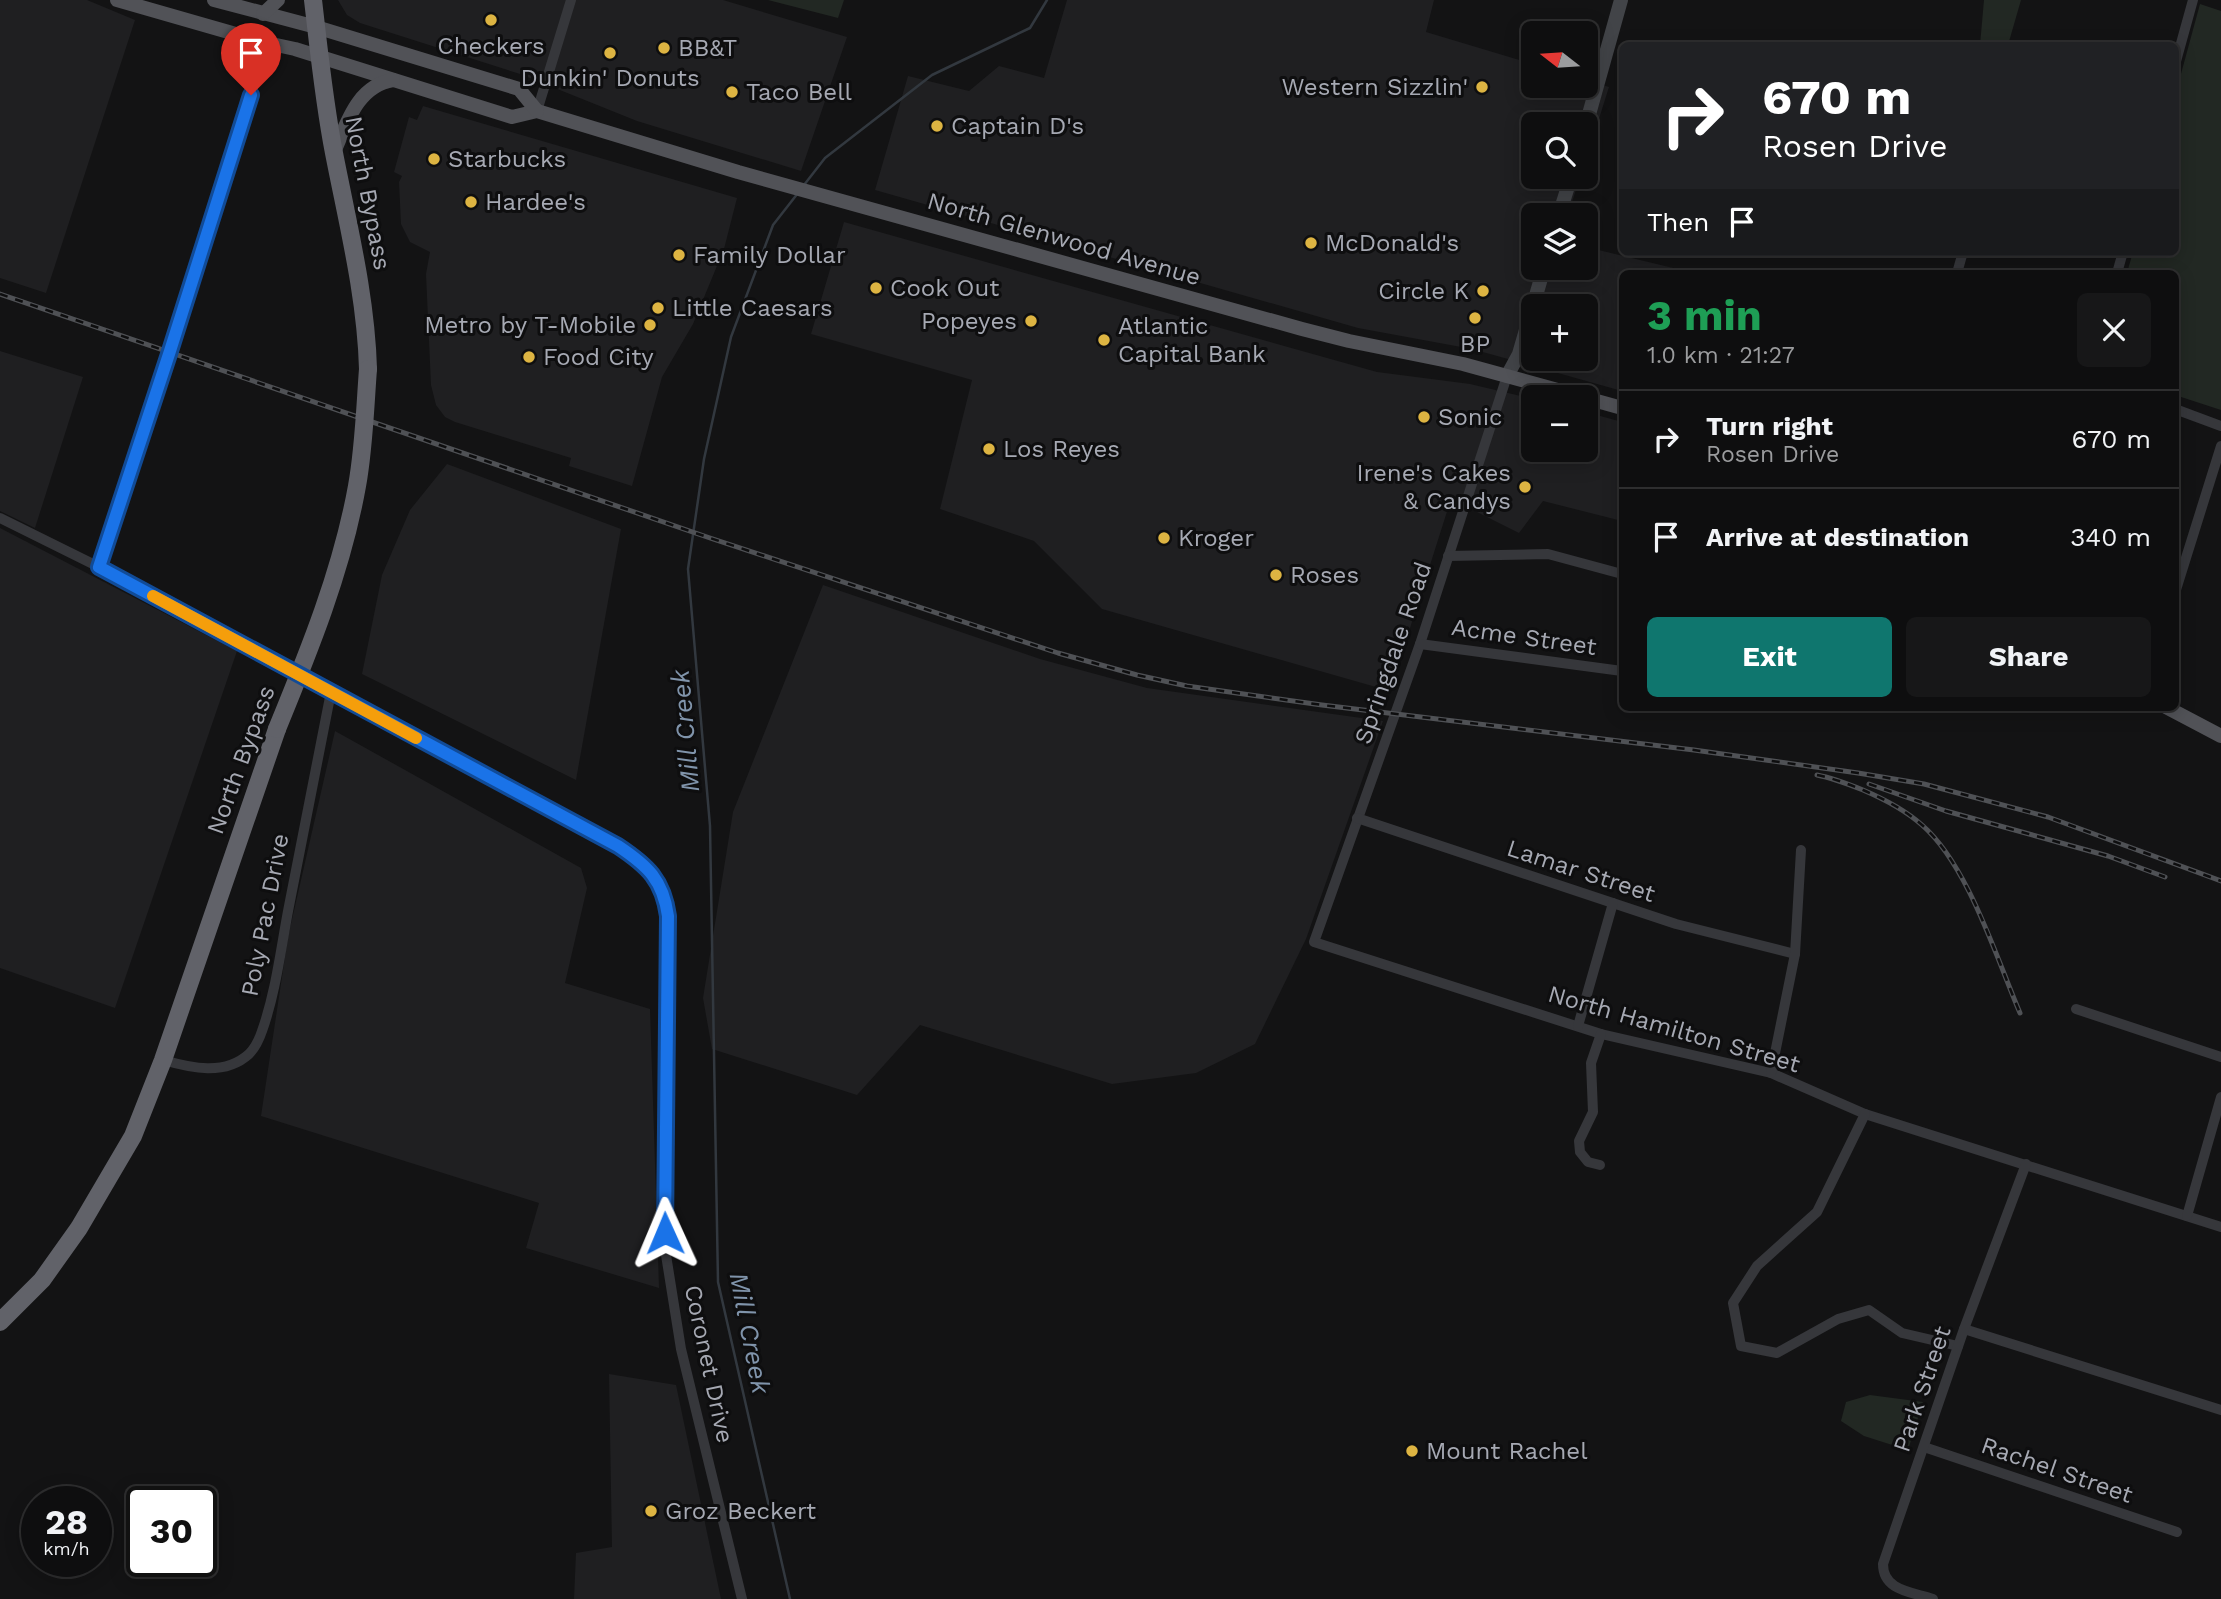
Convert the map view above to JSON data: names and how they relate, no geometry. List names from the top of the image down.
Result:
{
  "streets": {
    "highway": ["North Bypass"],
    "main road": ["North Glenwood Avenue"],
    "street": [
      "Acme Street",
      "Springdale Road",
      "Lamar Street",
      "Poly Pac Drive",
      "North Hamilton Street",
      "Coronet Drive",
      "Park Street",
      "Rachel Street"
    ]
  },
  "crossings": [
    ["North Bypass", "North Glenwood Avenue"],
    ["North Bypass", "Poly Pac Drive"],
    ["North Glenwood Avenue", "Springdale Road"],
    ["Acme Street", "Springdale Road"],
    ["Springdale Road", "Lamar Street"],
    ["Springdale Road", "North Hamilton Street"],
    ["Poly Pac Drive", "Coronet Drive"],
    ["North Hamilton Street", "Park Street"],
    ["Park Street", "Rachel Street"]
  ],
  "water": ["Mill Creek"],
  "places": [
    "Checkers",
    "BB&T",
    "Dunkin' Donuts",
    "Western Sizzlin'",
    "Taco Bell",
    "Captain D's",
    "Starbucks",
    "Hardee's",
    "McDonald's",
    "Family Dollar",
    "Cook Out",
    "Circle K",
    "Little Caesars",
    "BP",
    "Popeyes",
    "Metro by T-Mobile",
    "Atlantic Capital Bank",
    "Food City",
    "Sonic",
    "Los Reyes",
    "Irene's Cakes & Candys",
    "Kroger",
    "Roses",
    "Mount Rachel",
    "Groz Beckert"
  ],
  "north": "left",
  "page": {
    "map_buttons": ["+", "−"],
    "turn": ["670 m", "Rosen Drive"],
    "then": "Then",
    "heading": ["3 min", "1.0 km · 21:27"],
    "list": [
      {
        "name": "Turn right",
        "note": "Rosen Drive",
        "value": "670 m"
      },
      {
        "name": "Arrive at destination",
        "value": "340 m"
      }
    ],
    "buttons": ["Exit", "Share"],
    "speed": "28 km/h",
    "limit": "30"
  }
}
